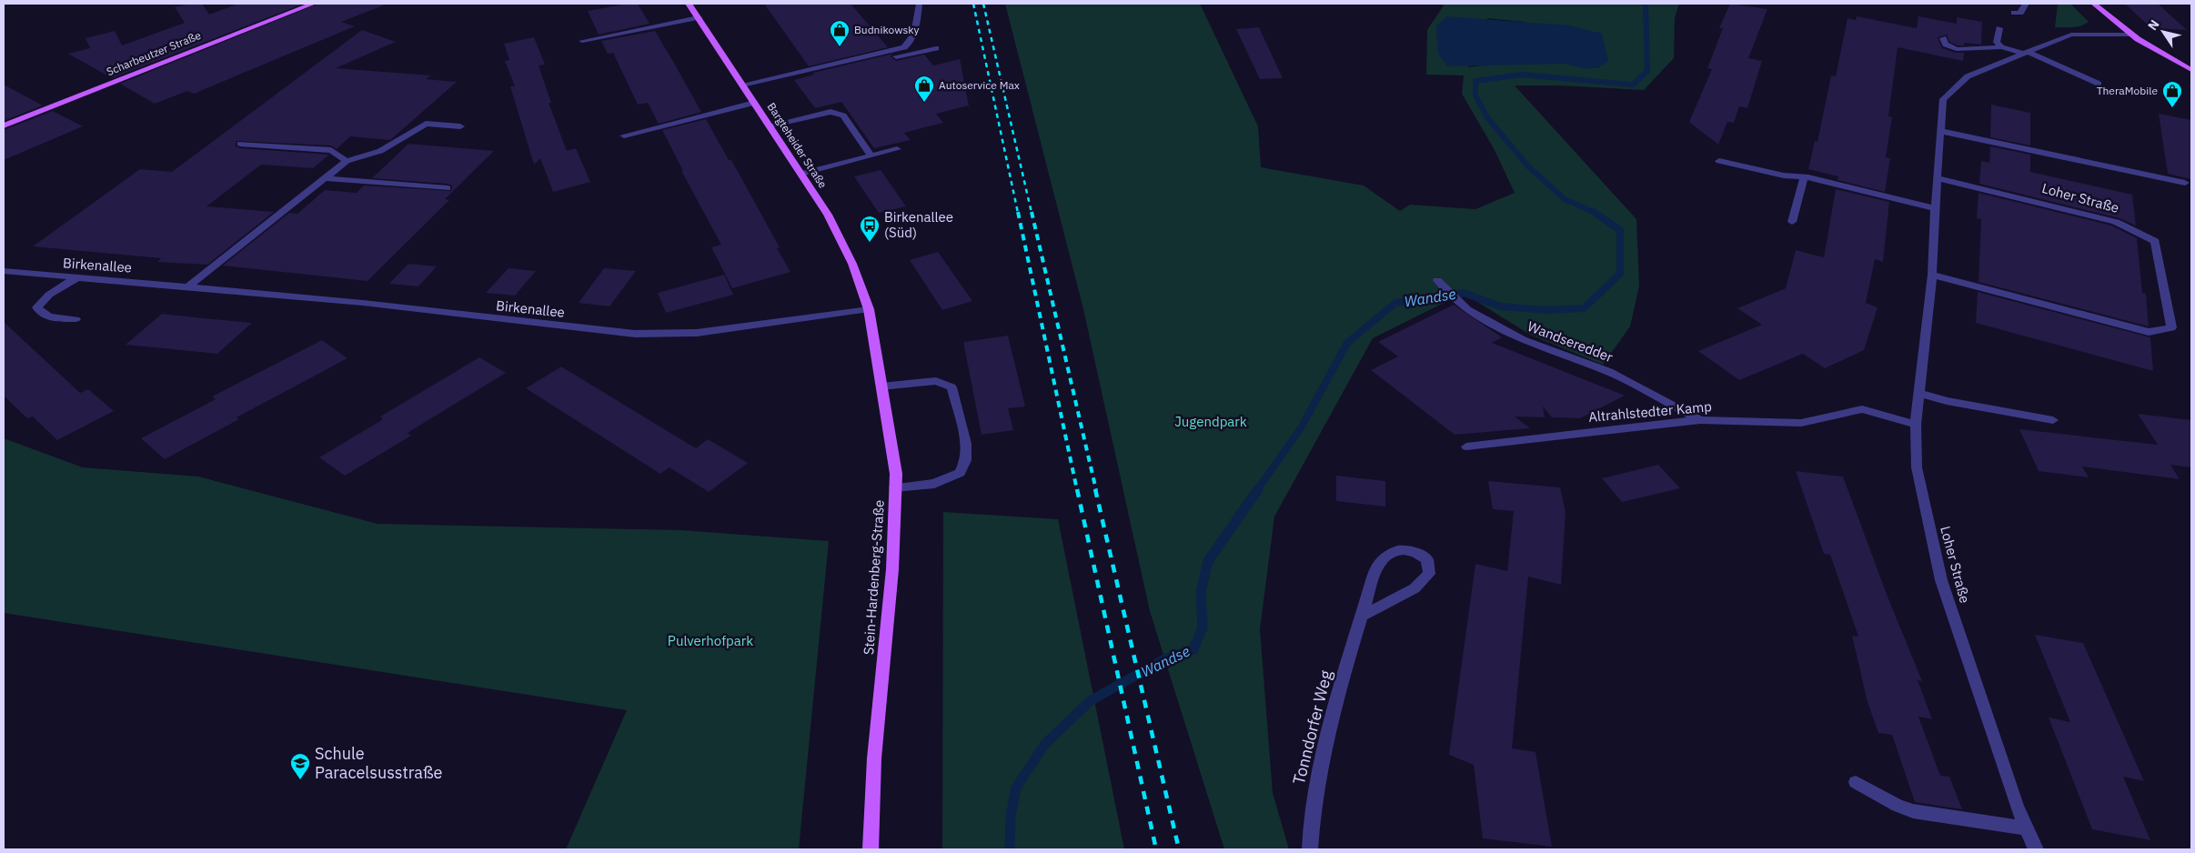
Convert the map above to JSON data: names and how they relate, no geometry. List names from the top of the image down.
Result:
{
  "streets": {
    "main road": ["Scharbeutzer Straße", "Bargteheider Straße", "Stein-Hardenberg-Straße"],
    "street": [
      "Loher Straße",
      "Birkenallee",
      "Wandseredder",
      "Altrahlstedter Kamp",
      "Tonndorfer Weg"
    ]
  },
  "crossings": [
    ["Bargteheider Straße", "Birkenallee"],
    ["Bargteheider Straße", "Stein-Hardenberg-Straße"],
    ["Loher Straße", "Altrahlstedter Kamp"],
    ["Birkenallee", "Stein-Hardenberg-Straße"],
    ["Wandseredder", "Altrahlstedter Kamp"]
  ],
  "water": ["Wandse"],
  "parks": ["Jugendpark", "Pulverhofpark"],
  "places": {
    "shop": ["Budnikowsky", "Autoservice Max", "TheraMobile"],
    "bus stop": ["Birkenallee (Süd)"],
    "school or university": ["Schule Paracelsusstraße"]
  },
  "north": "top left"
}
